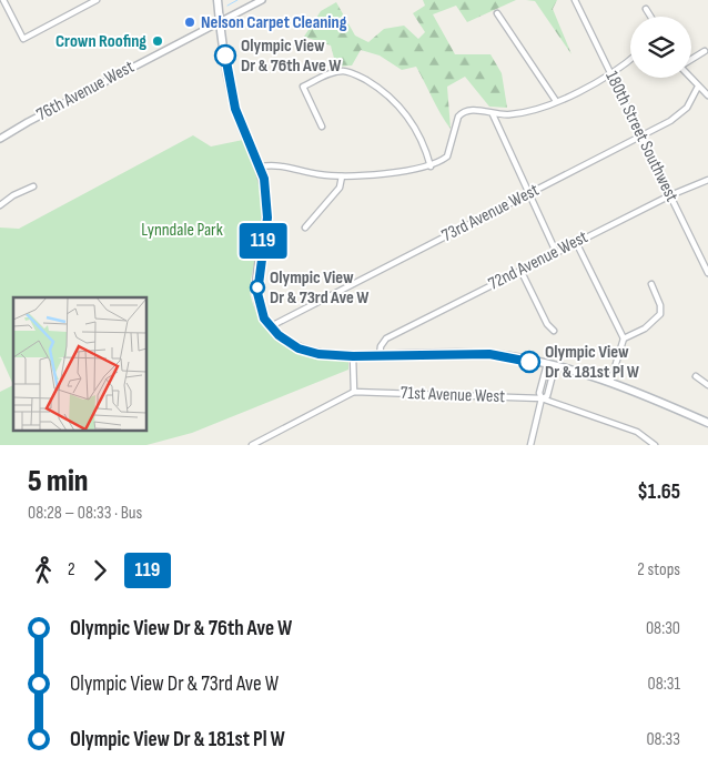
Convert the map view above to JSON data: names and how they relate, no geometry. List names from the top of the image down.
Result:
{
  "streets": {
    "street": [
      "76th Avenue West",
      "180th Street Southwest",
      "73rd Avenue West",
      "72nd Avenue West",
      "71st Avenue West"
    ]
  },
  "crossings": [
    ["180th Street Southwest", "73rd Avenue West"],
    ["180th Street Southwest", "72nd Avenue West"]
  ],
  "parks": ["Lynndale Park"],
  "places": [
    "Nelson Carpet Cleaning",
    "Crown Roofing",
    "Olympic View Dr & 76th Ave W",
    "Olympic View Dr & 73rd Ave W",
    "Olympic View Dr & 181st Pl W"
  ],
  "lines": ["bus line 119"],
  "page": {
    "on_map": "119",
    "heading": ["5 min", "08:28 – 08:33 · Bus", "$1.65"],
    "legs": ["2", "119", "2 stops"],
    "list": [
      {
        "name": "Olympic View Dr & 76th Ave W",
        "value": "08:30"
      },
      {
        "name": "Olympic View Dr & 73rd Ave W",
        "value": "08:31"
      },
      {
        "name": "Olympic View Dr & 181st Pl W",
        "value": "08:33"
      }
    ]
  }
}
